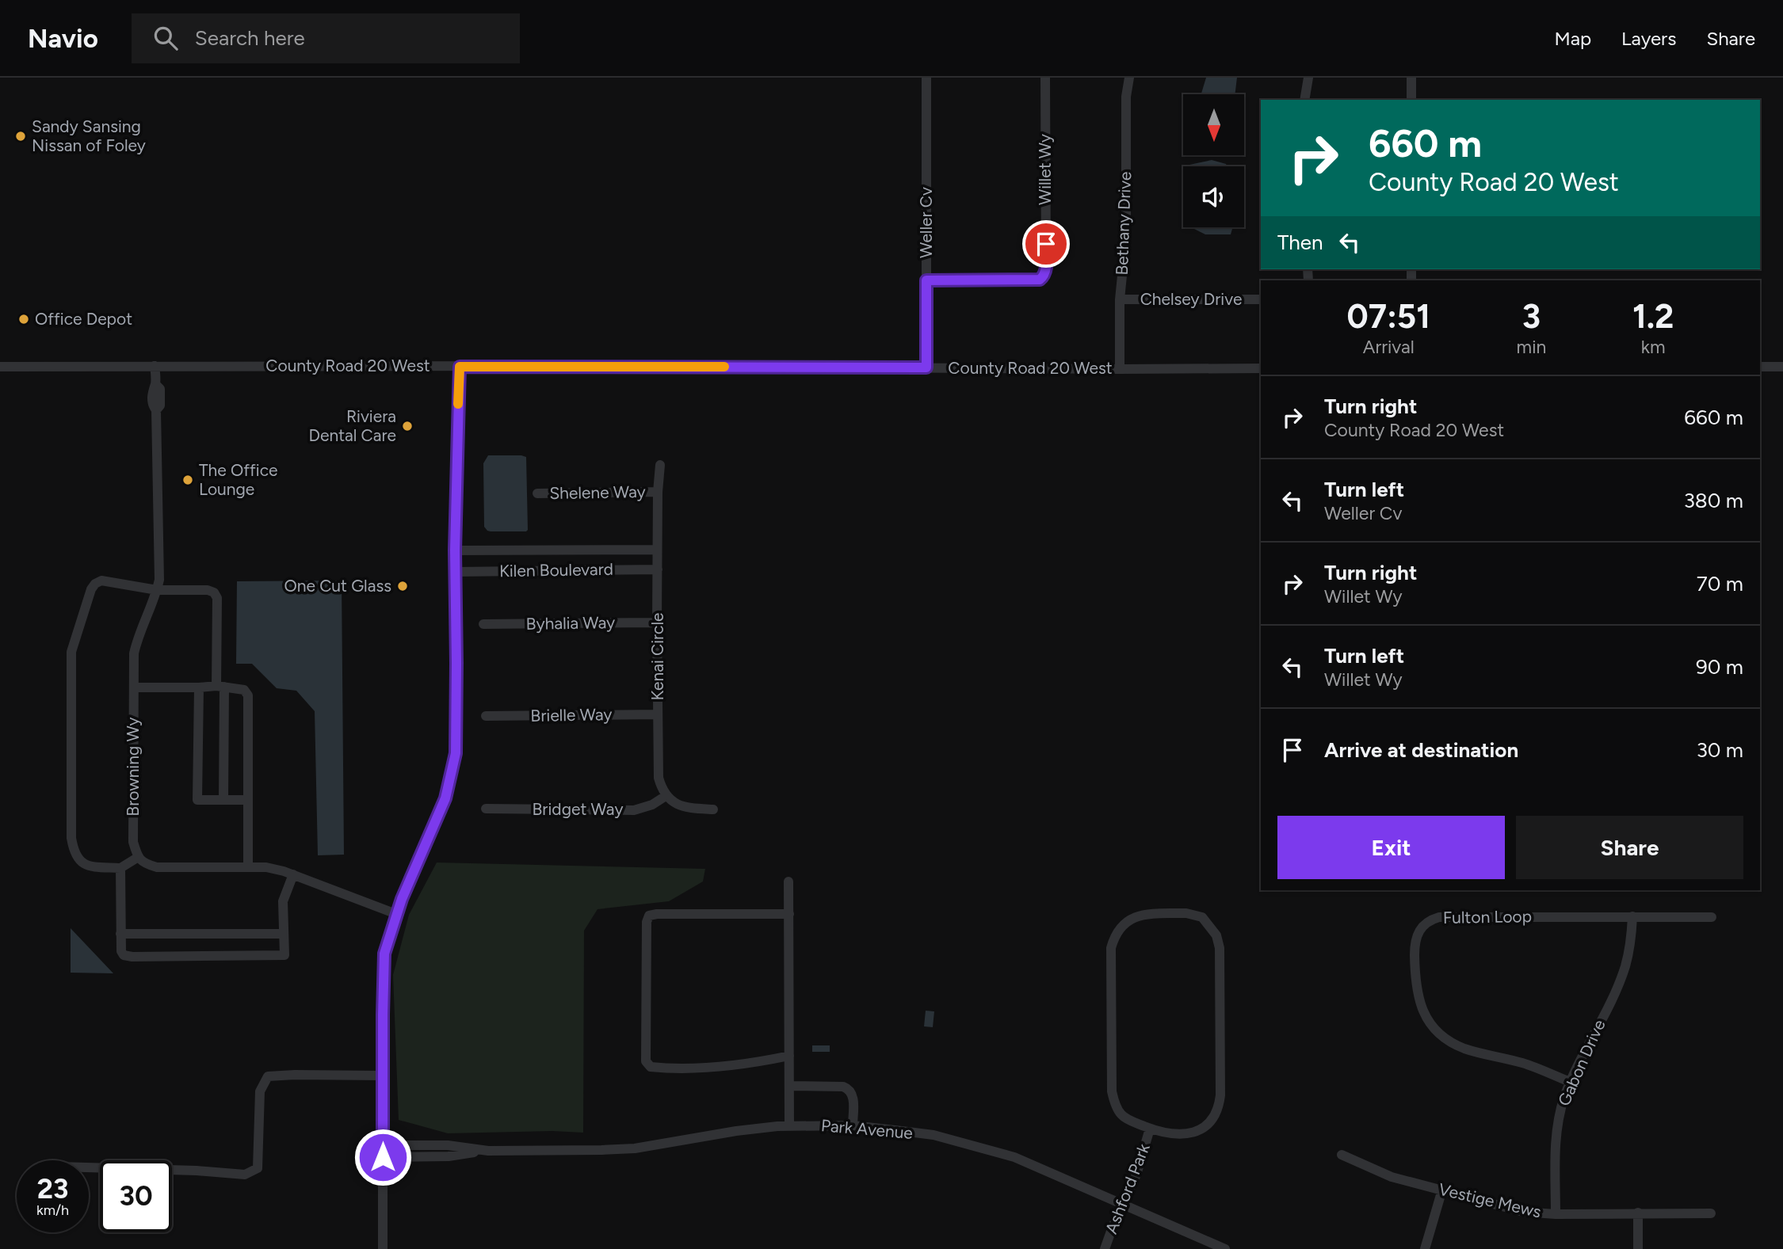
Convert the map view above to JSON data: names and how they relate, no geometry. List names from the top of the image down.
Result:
{
  "streets": {
    "street": [
      "Willet Wy",
      "Weller Cv",
      "Bethany Drive",
      "Chelsey Drive",
      "County Road 20 West",
      "Shelene Way",
      "Kilen Boulevard",
      "Byhalia Way",
      "Kenai Circle",
      "Brielle Way",
      "Browning Wy",
      "Bridget Way",
      "Fulton Loop",
      "Gabon Drive",
      "Park Avenue",
      "Ashford Park",
      "Vestige Mews"
    ]
  },
  "crossings": [
    ["Willet Wy", "Weller Cv"],
    ["Weller Cv", "County Road 20 West"],
    ["Bethany Drive", "Chelsey Drive"],
    ["Bethany Drive", "County Road 20 West"],
    ["County Road 20 West", "Browning Wy"],
    ["Shelene Way", "Kenai Circle"],
    ["Kilen Boulevard", "Kenai Circle"],
    ["Byhalia Way", "Kenai Circle"],
    ["Kenai Circle", "Brielle Way"],
    ["Kenai Circle", "Bridget Way"],
    ["Fulton Loop", "Gabon Drive"],
    ["Gabon Drive", "Vestige Mews"],
    ["Park Avenue", "Ashford Park"]
  ],
  "places": [
    "Sandy Sansing Nissan of Foley",
    "Office Depot",
    "Riviera Dental Care",
    "The Office Lounge",
    "One Cut Glass"
  ],
  "north": "bottom",
  "page": {
    "header": "Navio",
    "search": "Search here",
    "nav": ["Map", "Layers", "Share"],
    "turn": ["660 m", "County Road 20 West"],
    "then": "Then",
    "eta": [
      "07:51",
      "Arrival",
      "3",
      "min",
      "1.2",
      "km"
    ],
    "list": [
      {
        "name": "Turn right",
        "note": "County Road 20 West",
        "value": "660 m"
      },
      {
        "name": "Turn left",
        "note": "Weller Cv",
        "value": "380 m"
      },
      {
        "name": "Turn right",
        "note": "Willet Wy",
        "value": "70 m"
      },
      {
        "name": "Turn left",
        "note": "Willet Wy",
        "value": "90 m"
      },
      {
        "name": "Arrive at destination",
        "value": "30 m"
      }
    ],
    "buttons": ["Exit", "Share"],
    "speed": "23 km/h",
    "limit": "30"
  }
}
